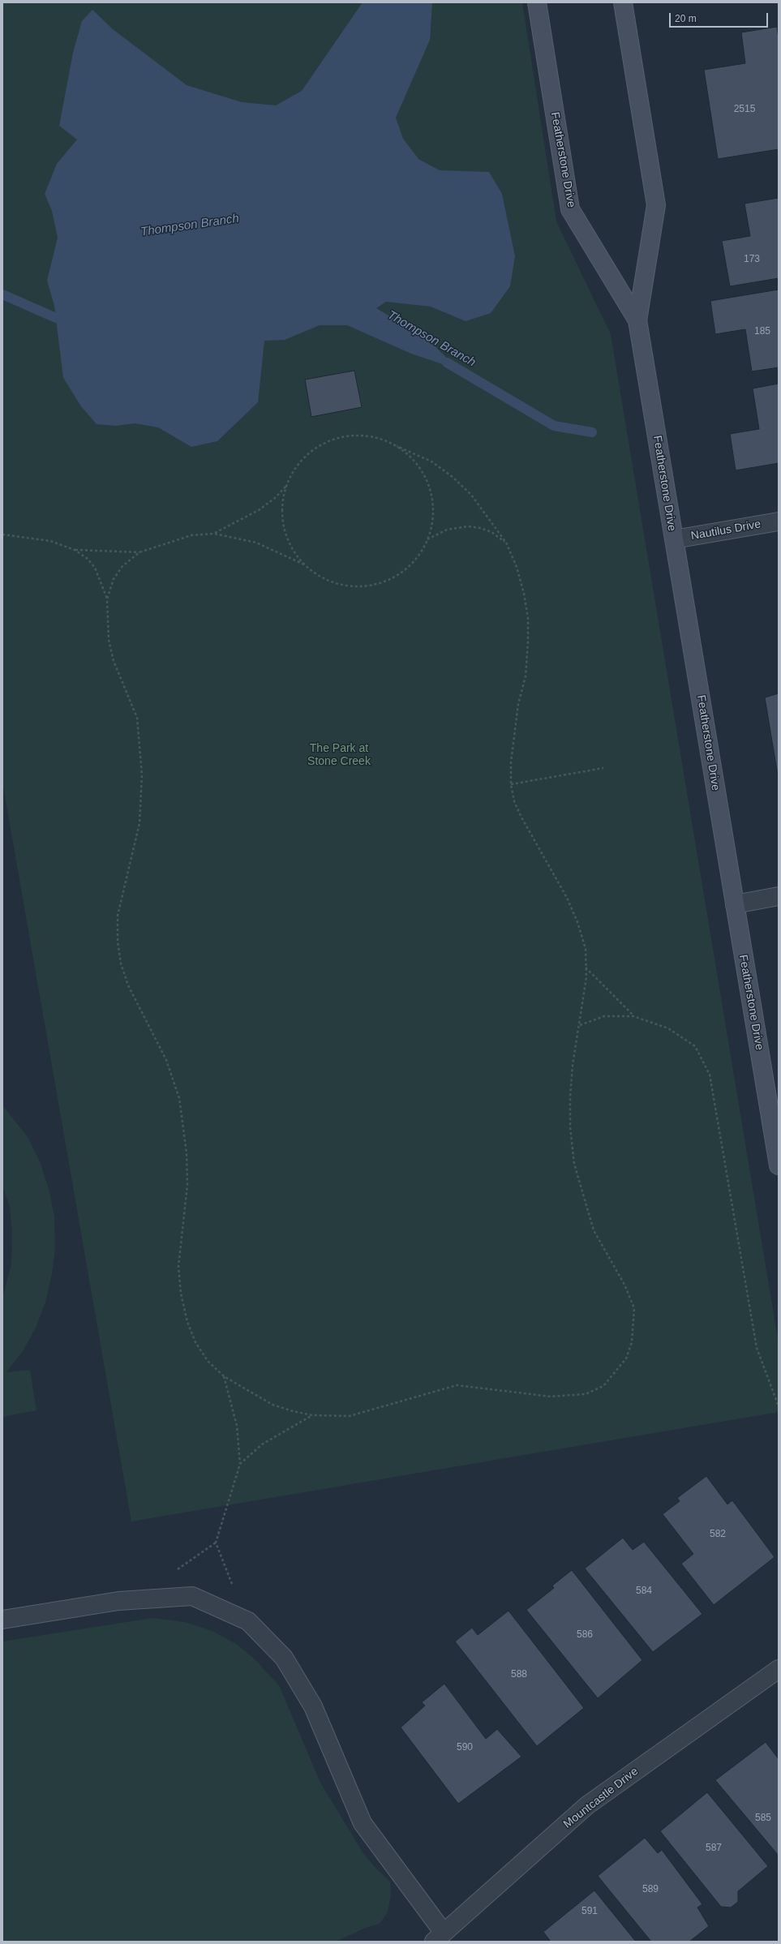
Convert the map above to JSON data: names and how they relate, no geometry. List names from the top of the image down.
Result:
{
  "streets": {
    "street": ["Featherstone Drive", "Nautilus Drive", "Mountcastle Drive"]
  },
  "crossings": [
    ["Featherstone Drive", "Nautilus Drive"]
  ],
  "water": ["Thompson Branch"],
  "parks": ["The Park at Stone Creek"],
  "house_numbers": [
    "2515",
    "173",
    "185",
    "582",
    "584",
    "586",
    "588",
    "590",
    "585",
    "587",
    "589",
    "591"
  ],
  "scale_bar": "20 m"
}
